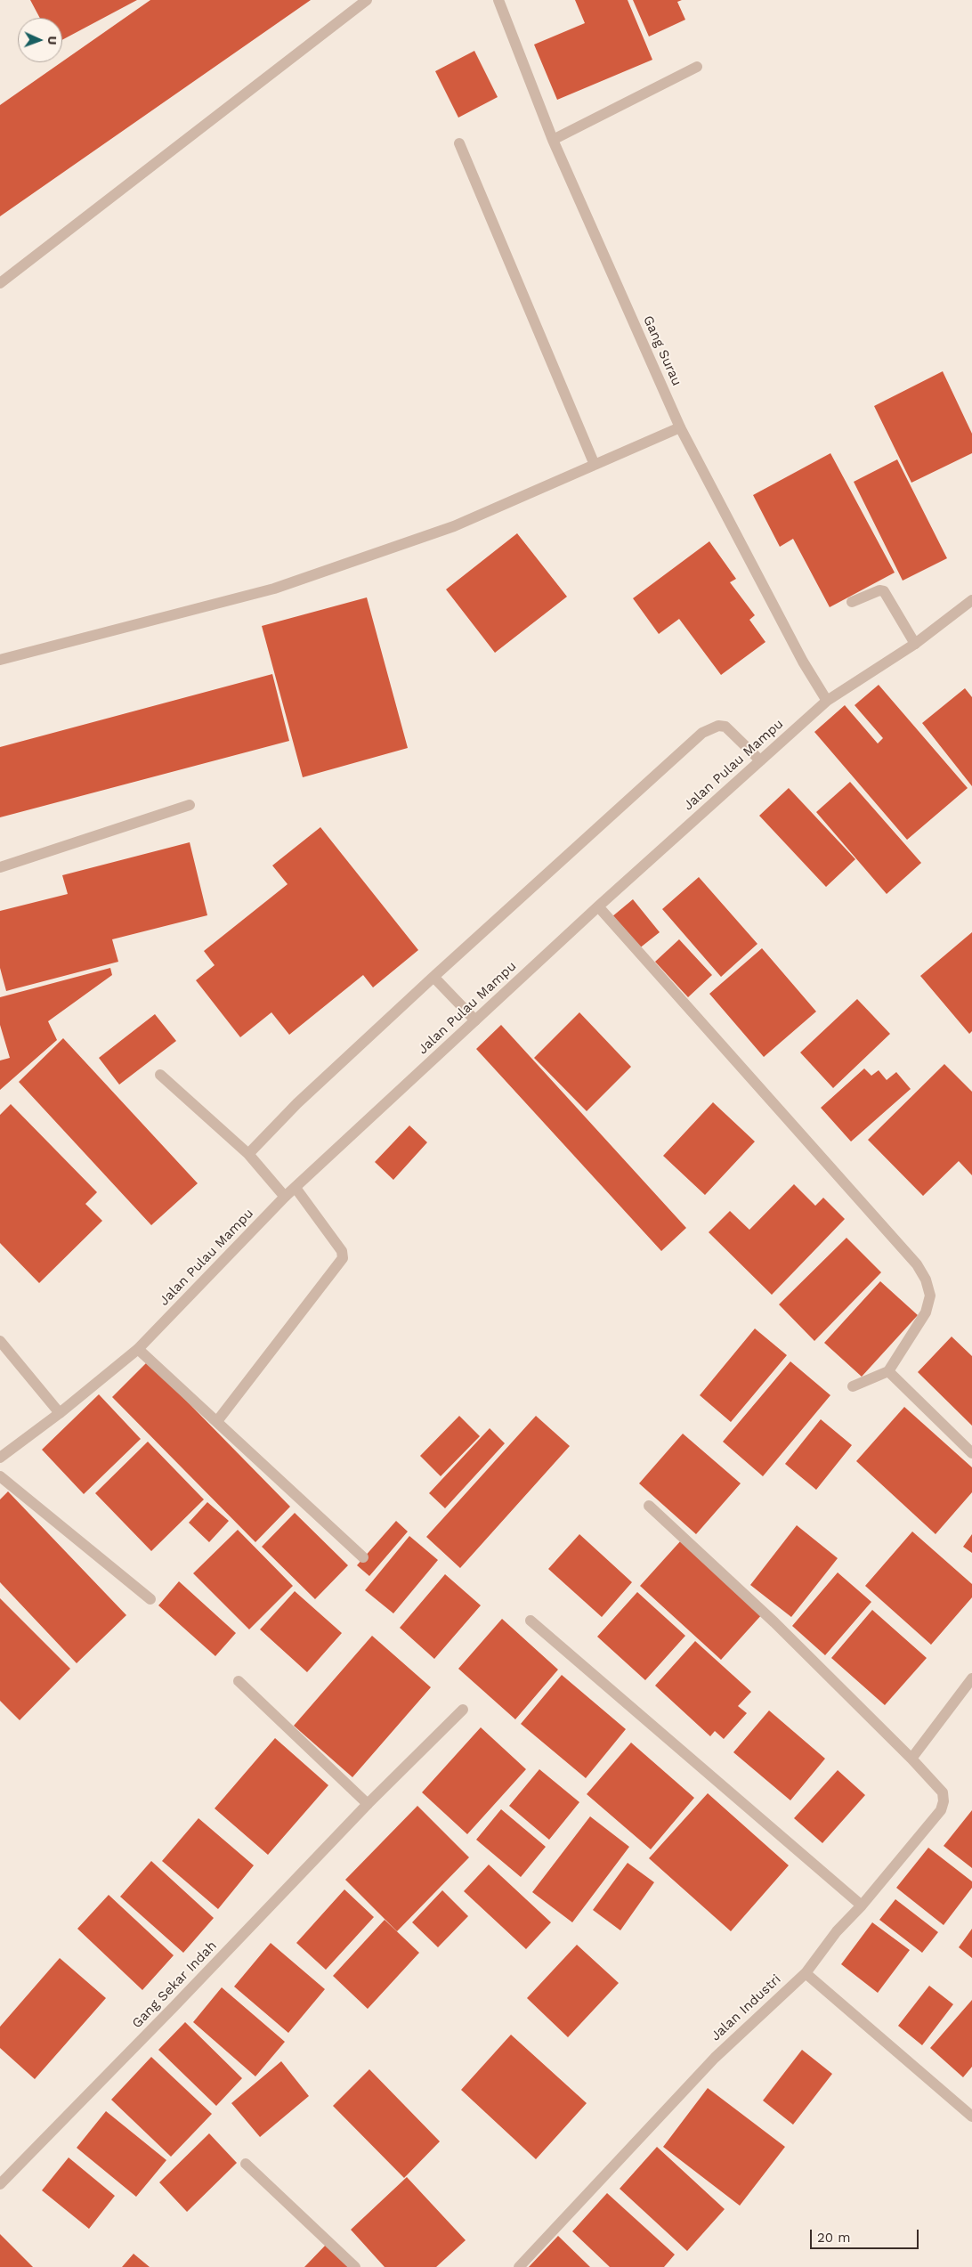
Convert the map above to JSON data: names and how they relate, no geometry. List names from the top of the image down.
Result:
{
  "streets": {
    "street": [
      "Gang Surau",
      "Jalan Pulau Mampu",
      "Gang Sekar Indah",
      "Jalan Industri"
    ]
  },
  "crossings": [
    ["Gang Surau", "Jalan Pulau Mampu"]
  ],
  "scale_bar": "20 m",
  "north": "right"
}
